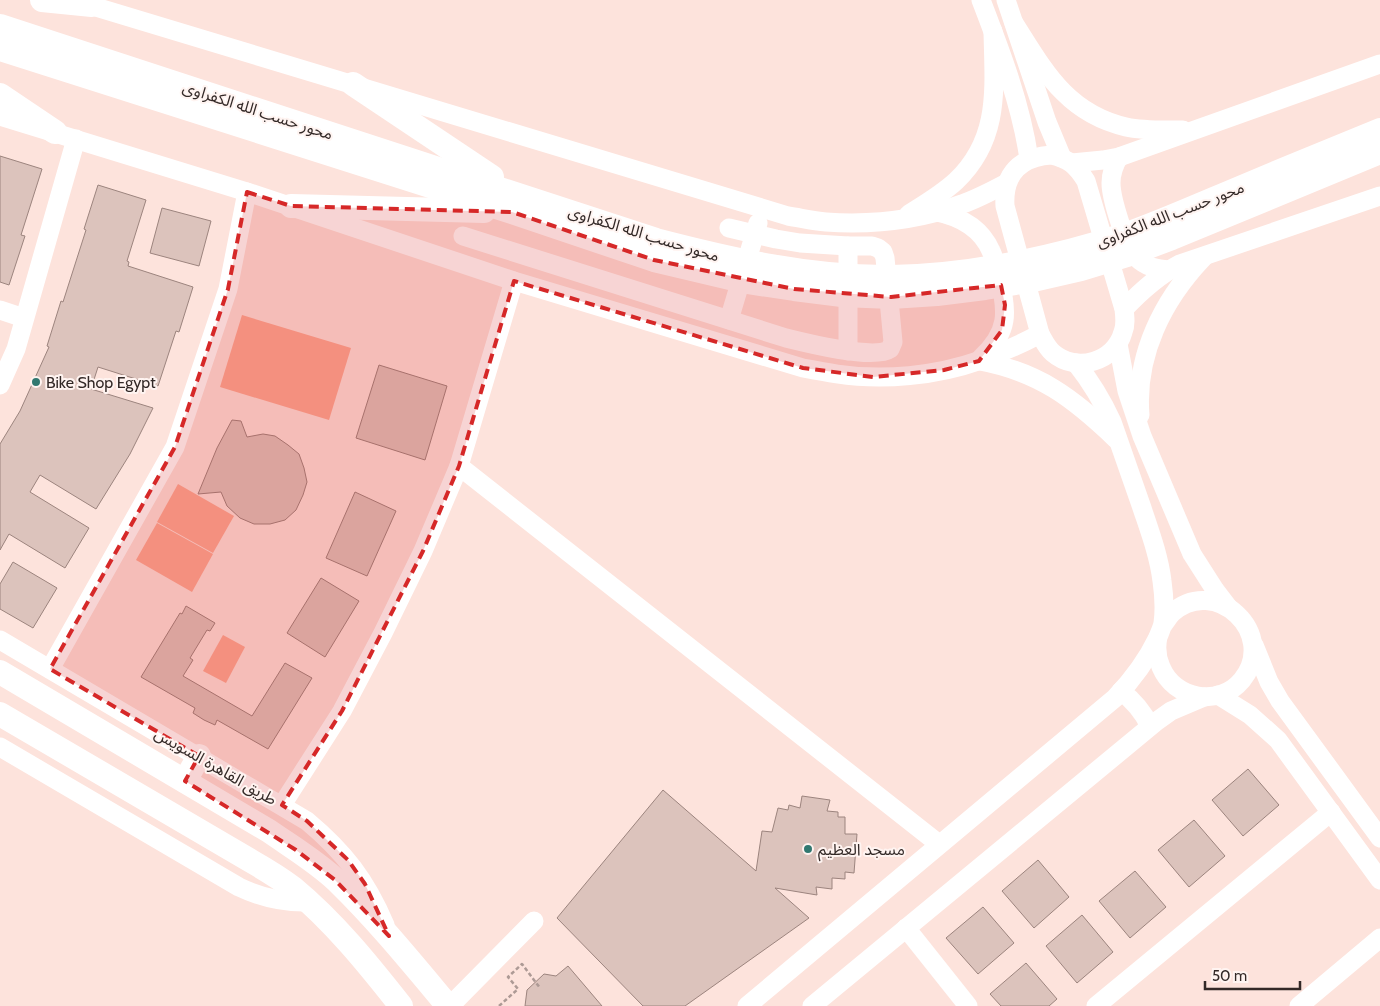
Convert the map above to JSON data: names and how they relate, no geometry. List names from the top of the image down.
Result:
{
  "streets": {
    "main road": ["محور حسب الله الكفراوى", "طريق القاهرة السويس"]
  },
  "places": ["Bike Shop Egypt", "مسجد العظيم"],
  "scale_bar": "50 m"
}
